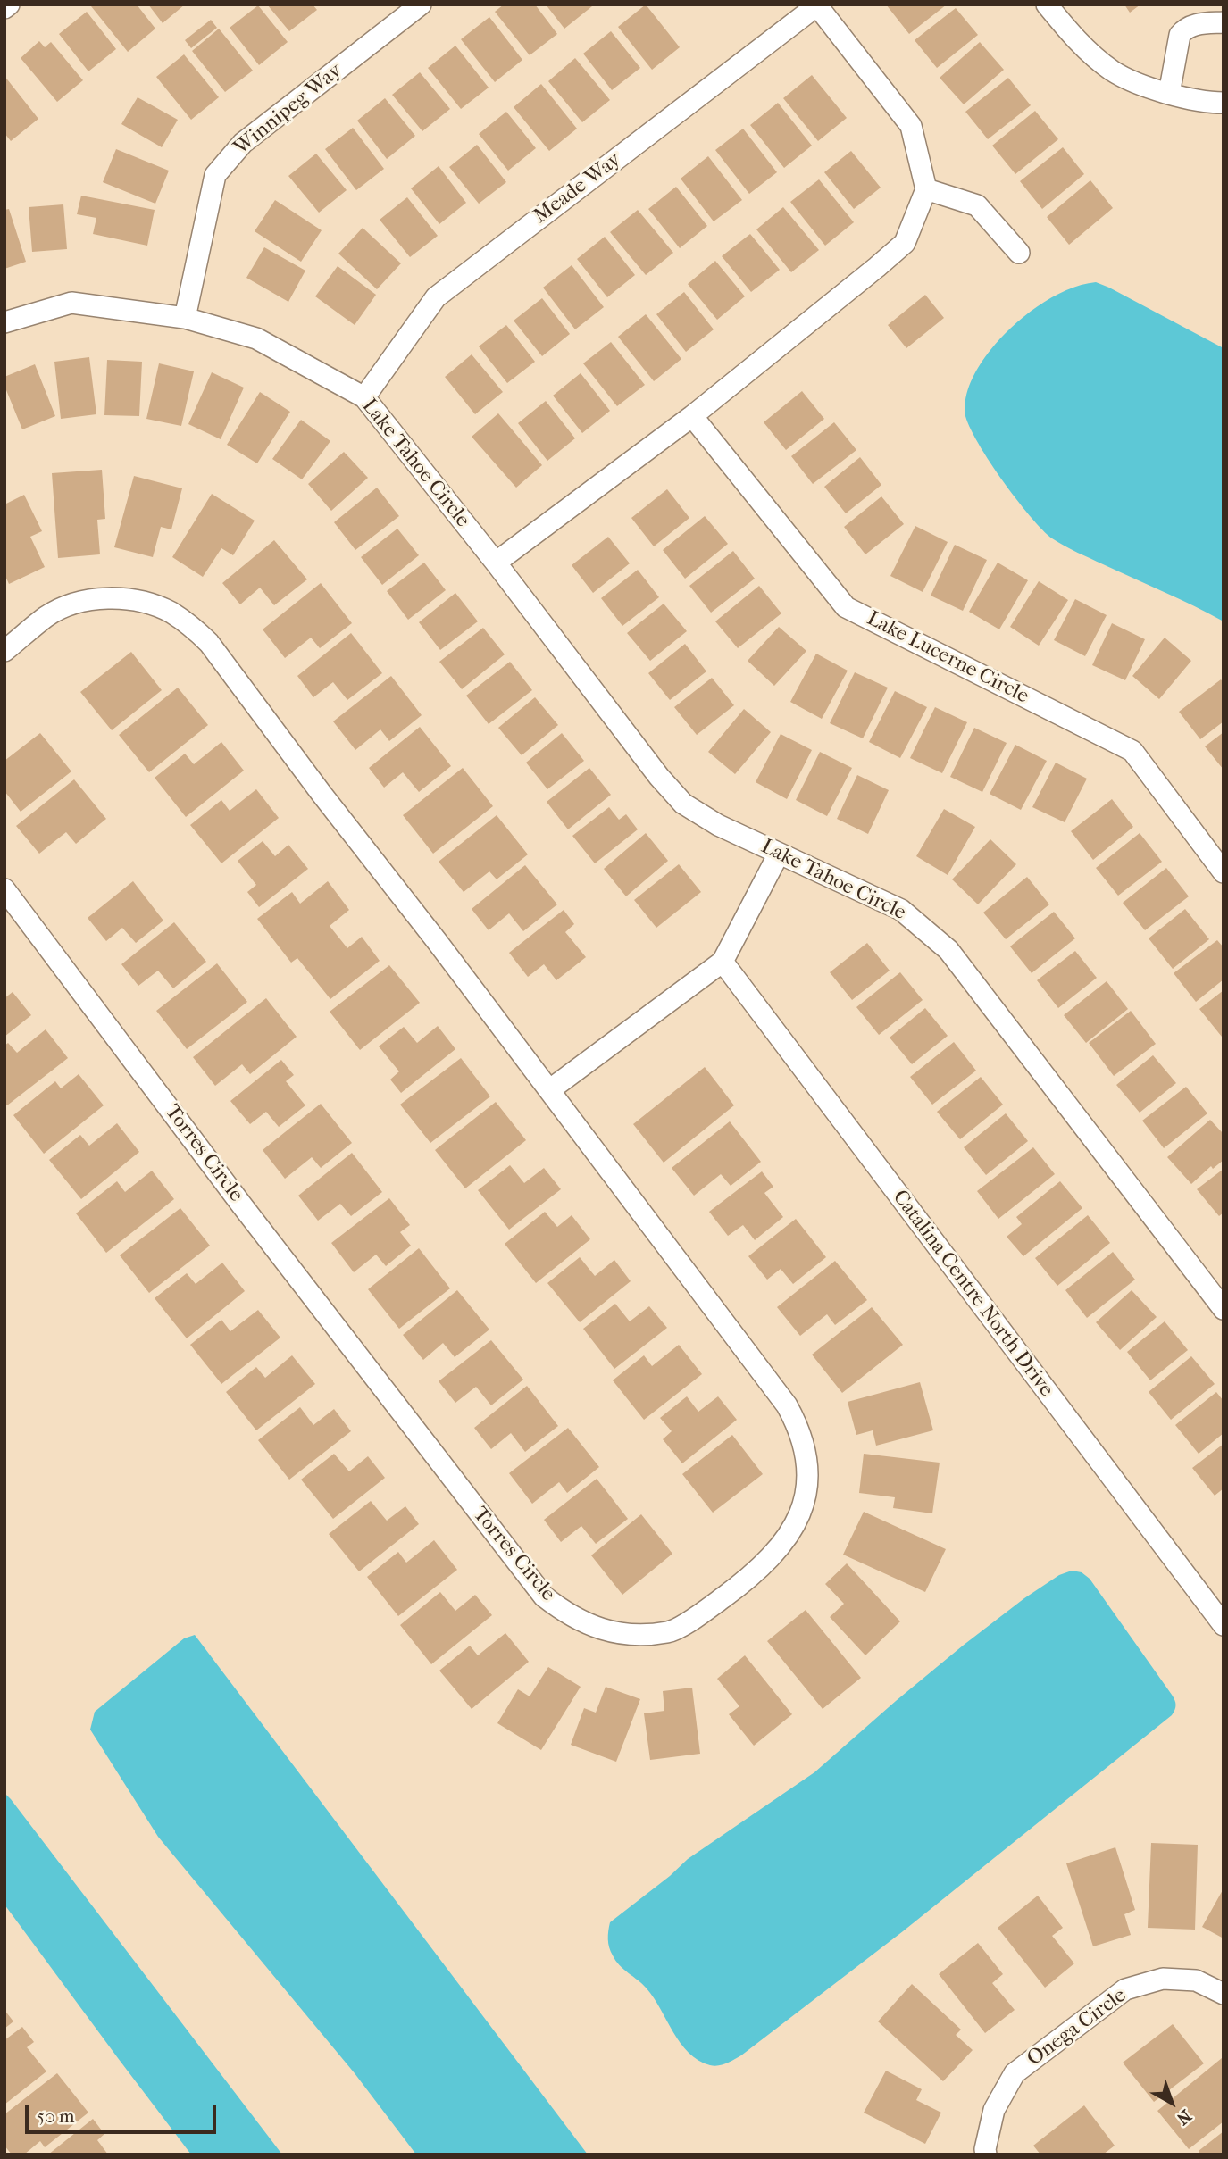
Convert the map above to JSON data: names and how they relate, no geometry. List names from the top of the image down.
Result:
{
  "streets": {
    "street": [
      "Winnipeg Way",
      "Meade Way",
      "Lake Tahoe Circle",
      "Lake Lucerne Circle",
      "Torres Circle",
      "Catalina Centre North Drive",
      "Onega Circle"
    ]
  },
  "crossings": [
    ["Winnipeg Way", "Lake Tahoe Circle"],
    ["Meade Way", "Lake Tahoe Circle"]
  ],
  "scale_bar": "50 m",
  "north": "bottom right"
}
